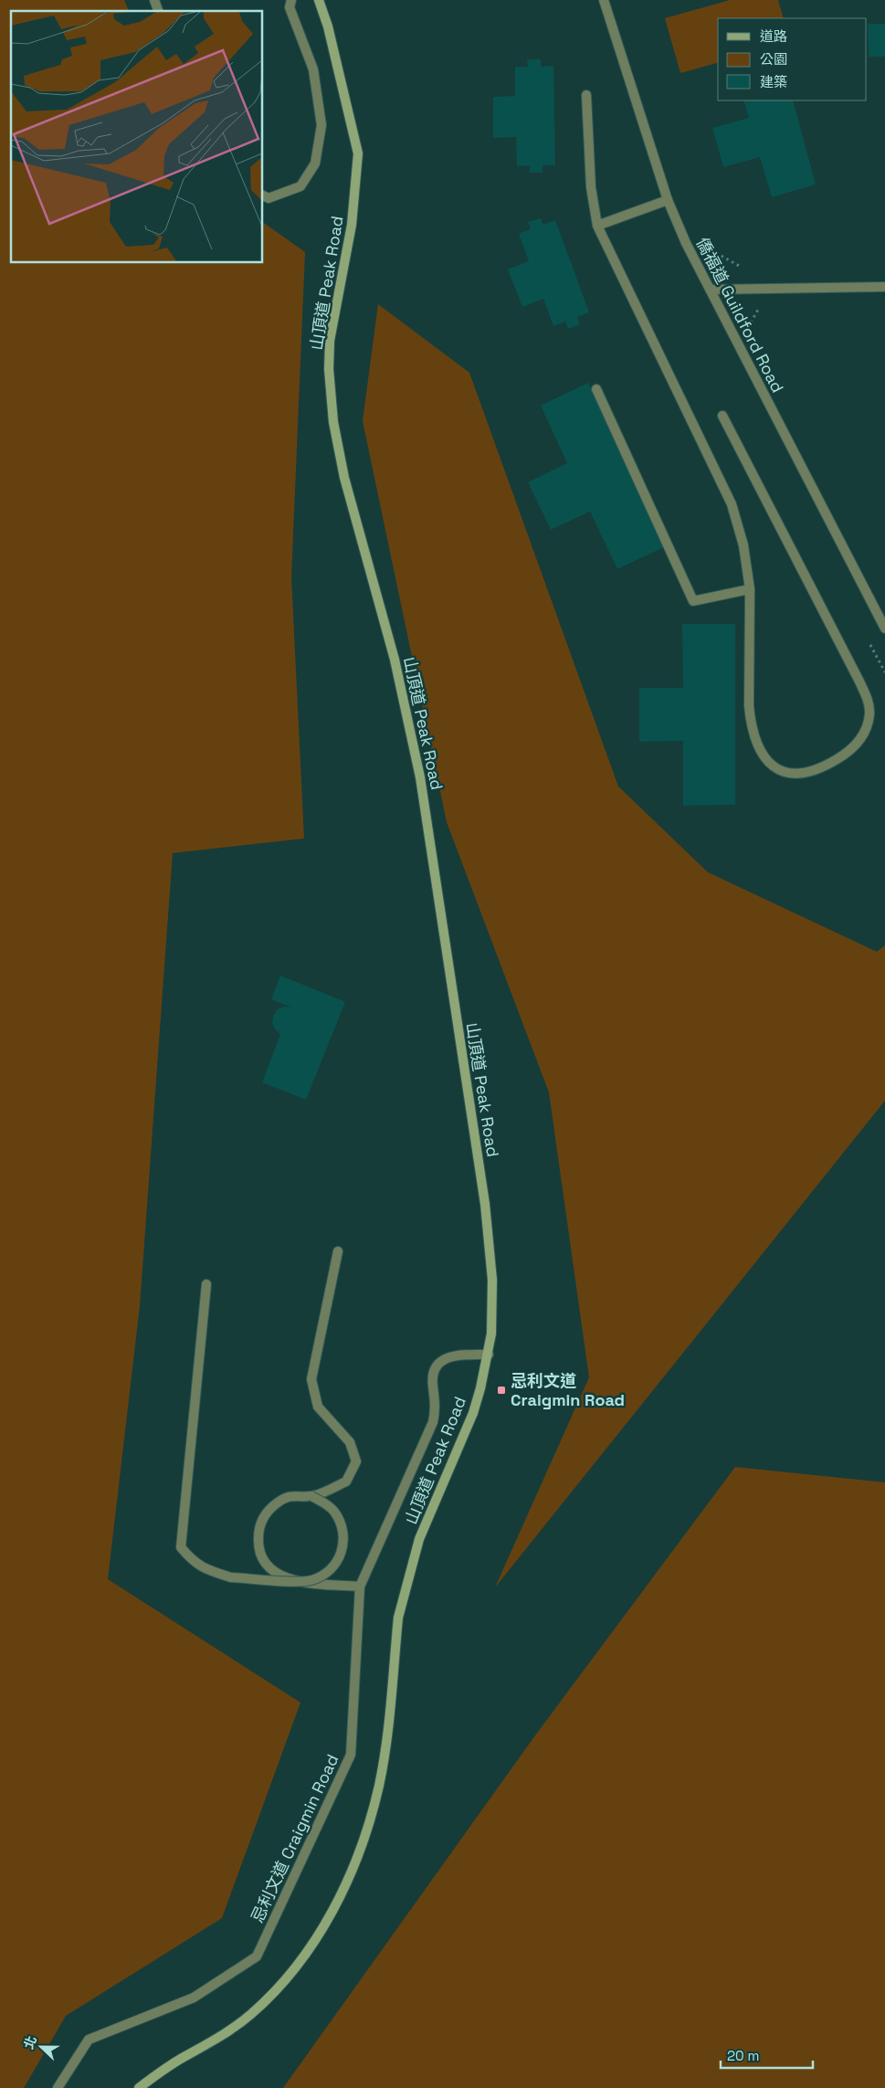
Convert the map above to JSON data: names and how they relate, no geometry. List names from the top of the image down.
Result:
{
  "streets": {
    "main road": ["山頂道 Peak Road"],
    "street": ["僑福道 Guildford Road", "忌利文道 Craigmin Road"]
  },
  "crossings": [
    ["山頂道 Peak Road", "忌利文道 Craigmin Road"]
  ],
  "places": {
    "transit": ["忌利文道 Craigmin Road"]
  },
  "legend": ["道路", "公園", "建築"],
  "scale_bar": "20 m",
  "north": "left"
}
